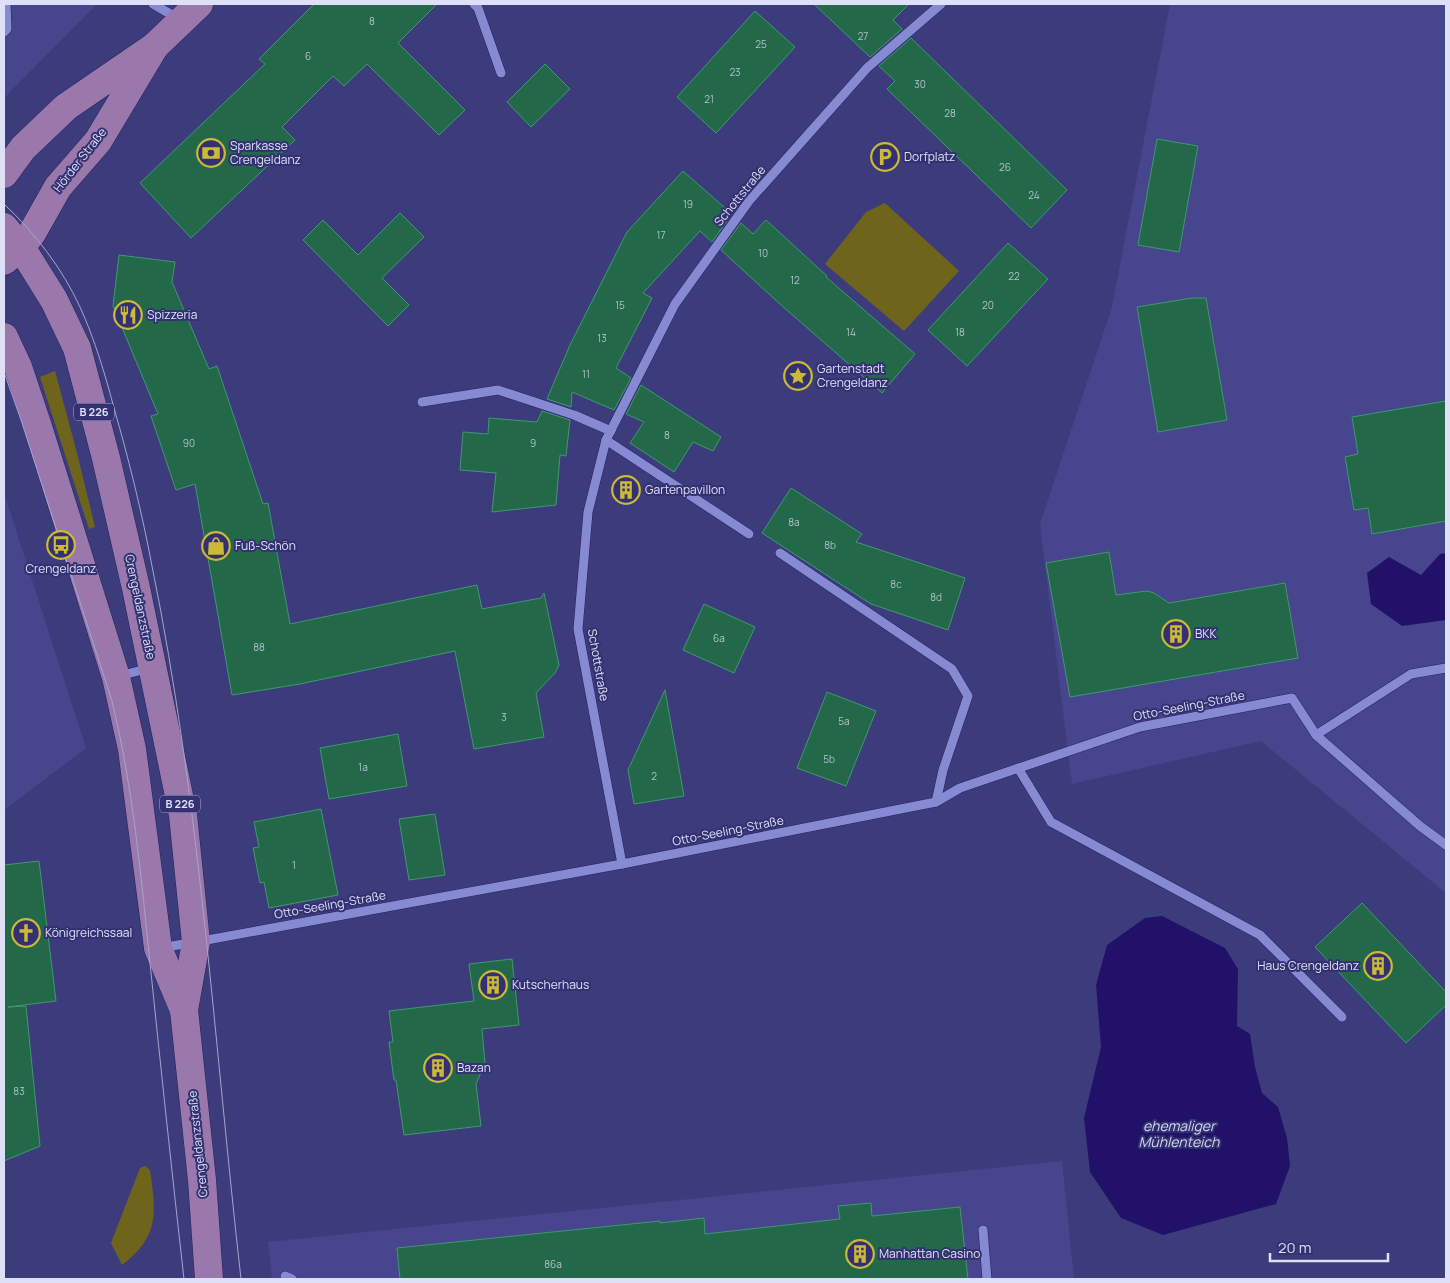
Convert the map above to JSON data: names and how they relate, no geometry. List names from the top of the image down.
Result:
{
  "streets": {
    "main road": ["Hörder Straße", "B 226", "Crengeldanzstraße"],
    "street": ["Schottstraße", "Otto-Seeling-Straße"]
  },
  "crossings": [
    ["Hörder Straße", "Crengeldanzstraße"],
    ["Schottstraße", "Otto-Seeling-Straße"],
    ["Crengeldanzstraße", "Otto-Seeling-Straße"]
  ],
  "water": ["ehemaliger Mühlenteich"],
  "places": {
    "bank": ["Sparkasse Crengeldanz"],
    "parking": ["Dorfplatz"],
    "restaurant": ["Spizzeria"],
    "place": ["Gartenstadt Crengeldanz"],
    "building": [
      "Gartenpavillon",
      "BKK",
      "Haus Crengeldanz",
      "Kutscherhaus",
      "Bazan",
      "Manhattan Casino"
    ],
    "bus stop": ["Crengeldanz"],
    "shop": ["Fuß-Schön"],
    "church": ["Königreichssaal"]
  },
  "house_numbers": [
    "8",
    "27",
    "25",
    "6",
    "23",
    "30",
    "21",
    "28",
    "26",
    "24",
    "19",
    "17",
    "10",
    "22",
    "12",
    "15",
    "20",
    "14",
    "18",
    "13",
    "11",
    "8",
    "90",
    "9",
    "8a",
    "8b",
    "8c",
    "8d",
    "6a",
    "88",
    "3",
    "5a",
    "5b",
    "1a",
    "2",
    "1",
    "83",
    "86a"
  ],
  "scale_bar": "20 m"
}
